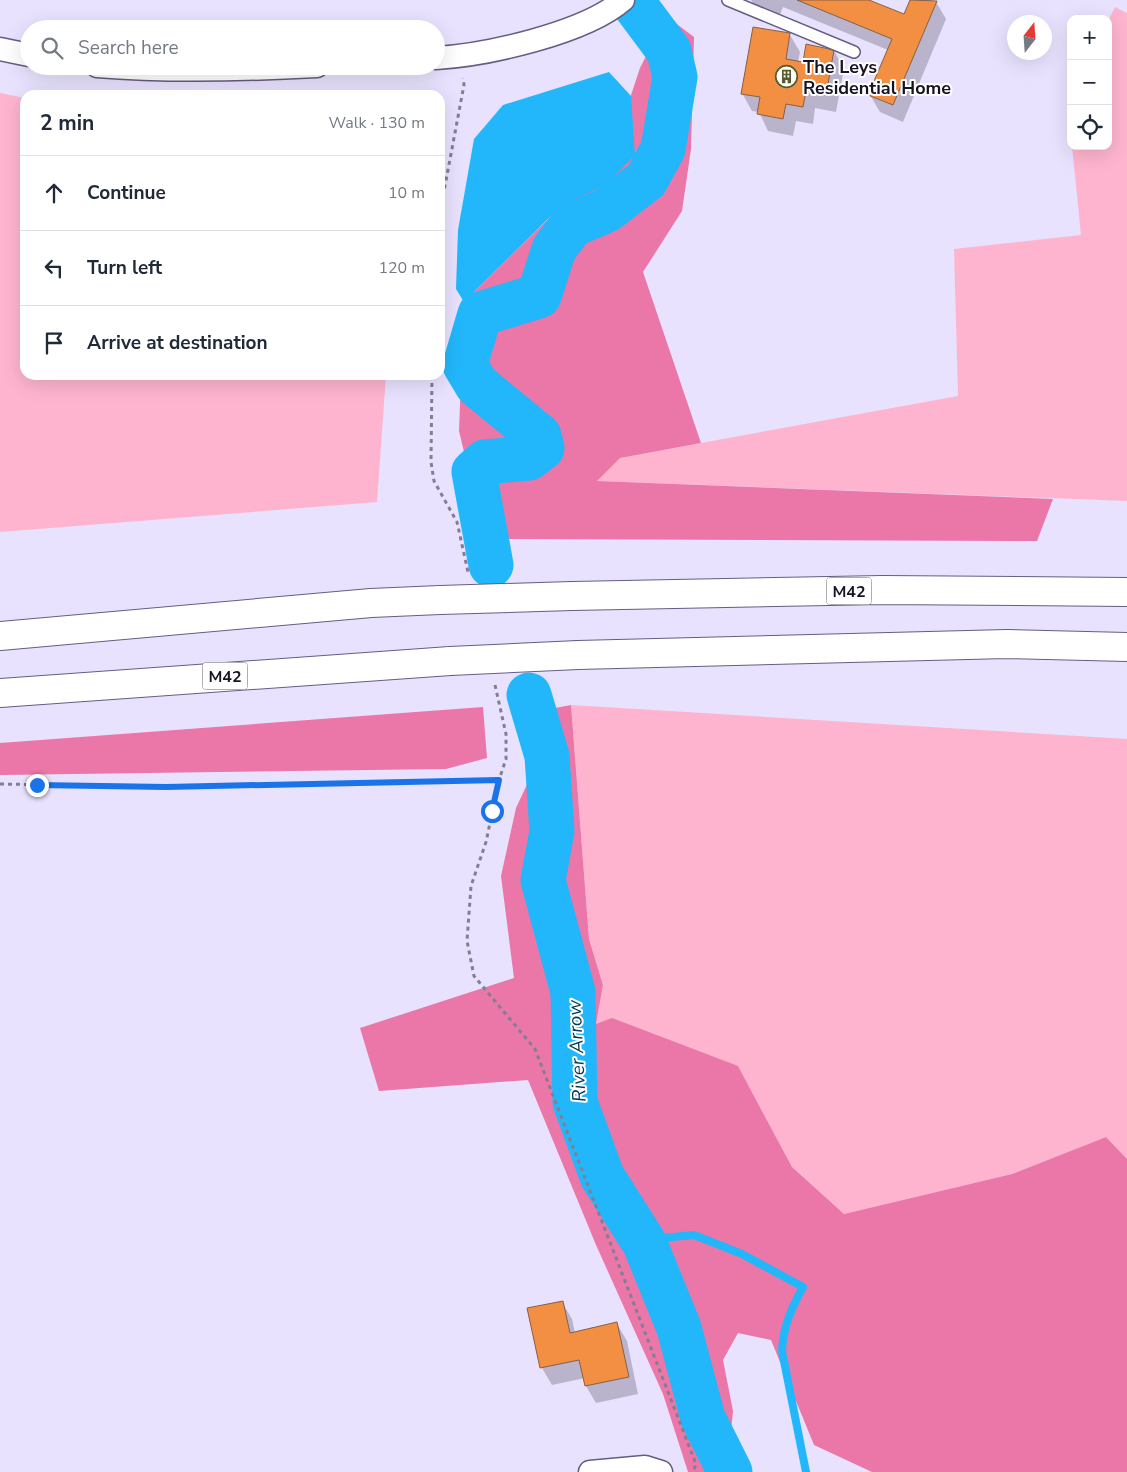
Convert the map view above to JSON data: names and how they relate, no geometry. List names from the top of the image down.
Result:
{
  "streets": {
    "highway": ["M42"]
  },
  "water": ["River Arrow"],
  "places": {
    "building": ["The Leys Residential Home"]
  },
  "north": "top",
  "page": {
    "map_buttons": ["+", "−"],
    "search": "Search here",
    "heading": ["2 min", "Walk · 130 m"],
    "list": [
      ["Continue", "10 m"],
      ["Turn left", "120 m"],
      "Arrive at destination"
    ]
  }
}
